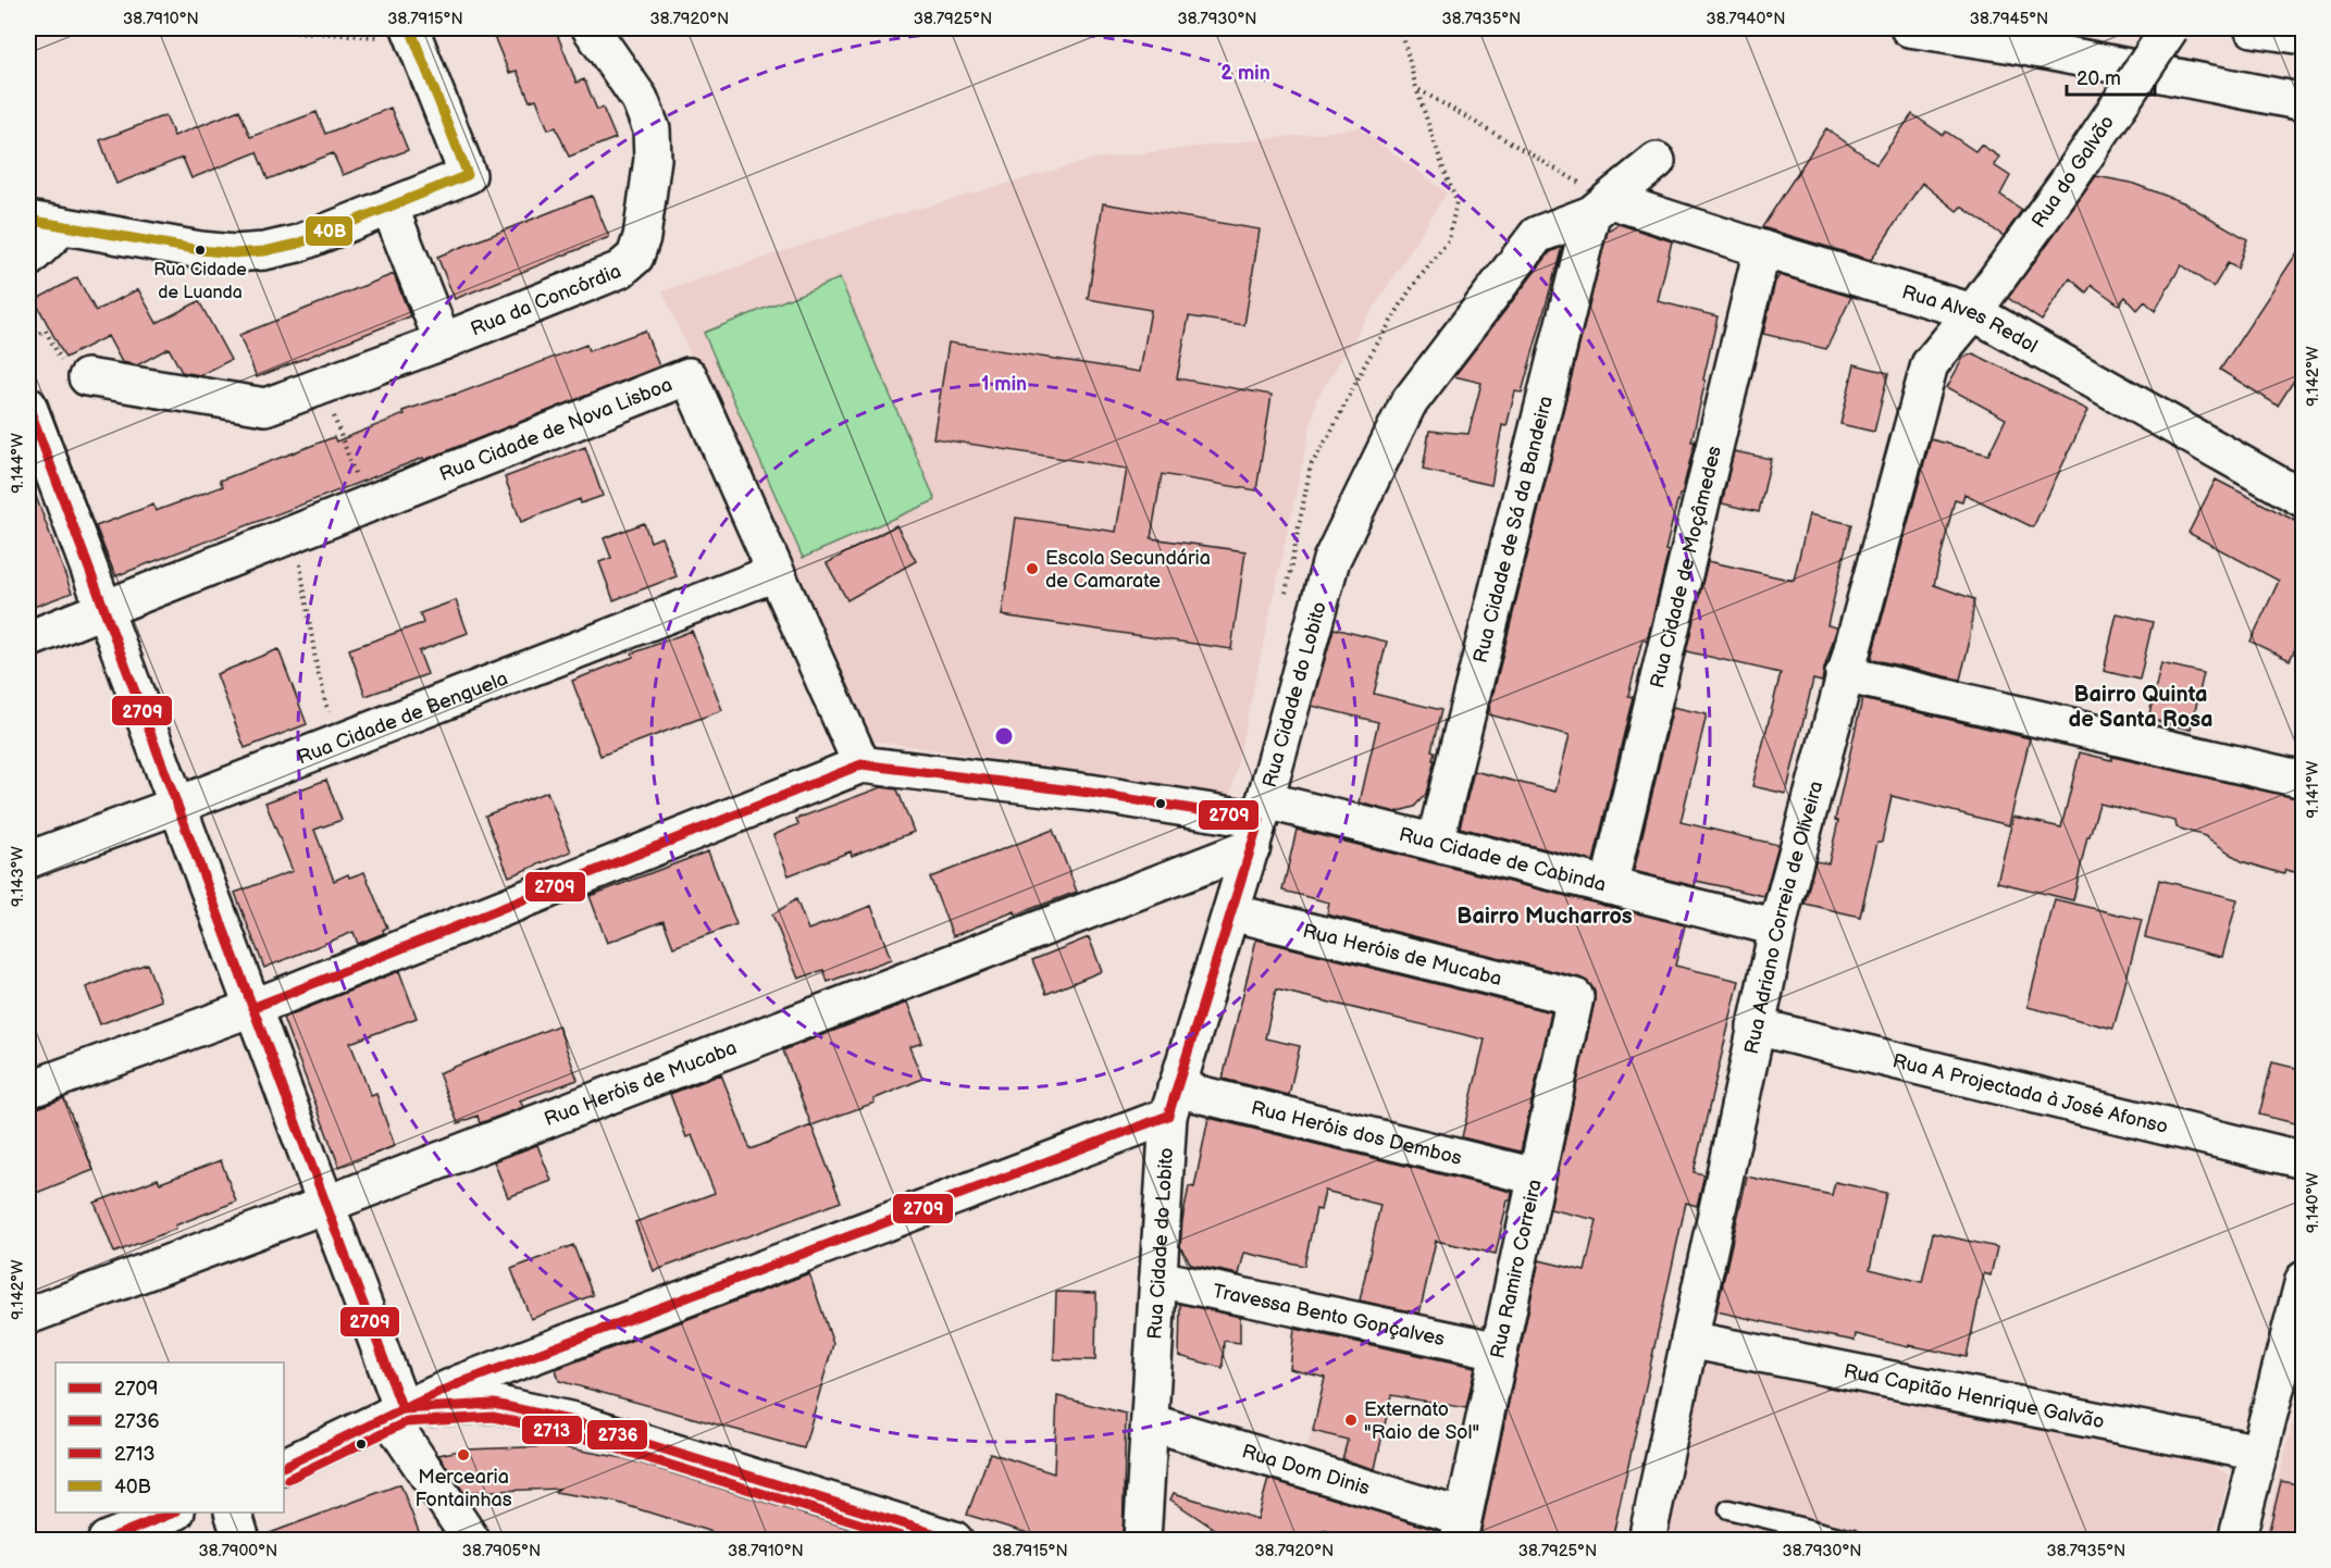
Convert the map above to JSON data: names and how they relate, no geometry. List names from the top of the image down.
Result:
{
  "streets": {
    "main road": [
      "Rua do Galvão",
      "Rua da Concórdia",
      "Rua Alves Redol",
      "Rua Cidade de Nova Lisboa",
      "Rua Cidade de Sá da Bandeira",
      "Rua Cidade de Moçâmedes",
      "Rua Cidade do Lobito",
      "Rua Cidade de Benguela",
      "Rua Cidade de Cabinda",
      "Rua Adriano Correia de Oliveira",
      "Rua Heróis de Mucaba",
      "Rua A Projectada à José Afonso",
      "Rua Heróis dos Dembos",
      "Rua Ramiro Correira",
      "Travessa Bento Gonçalves",
      "Rua Capitão Henrique Galvão",
      "Rua Dom Dinis"
    ]
  },
  "crossings": [
    ["Rua do Galvão", "Rua Alves Redol"],
    ["Rua do Galvão", "Rua Adriano Correia de Oliveira"],
    ["Rua Alves Redol", "Rua Cidade de Sá da Bandeira"],
    ["Rua Alves Redol", "Rua Cidade de Moçâmedes"],
    ["Rua Alves Redol", "Rua Cidade do Lobito"],
    ["Rua Alves Redol", "Rua Adriano Correia de Oliveira"],
    ["Rua Cidade de Nova Lisboa", "Rua Cidade de Benguela"],
    ["Rua Cidade de Nova Lisboa", "Rua Cidade de Cabinda"],
    ["Rua Cidade de Sá da Bandeira", "Rua Cidade do Lobito"],
    ["Rua Cidade de Sá da Bandeira", "Rua Cidade de Cabinda"],
    ["Rua Cidade de Moçâmedes", "Rua Cidade de Cabinda"],
    ["Rua Cidade do Lobito", "Rua Cidade de Cabinda"],
    ["Rua Cidade do Lobito", "Rua Heróis de Mucaba"],
    ["Rua Cidade do Lobito", "Rua Heróis dos Dembos"],
    ["Rua Cidade do Lobito", "Travessa Bento Gonçalves"],
    ["Rua Cidade do Lobito", "Rua Dom Dinis"],
    ["Rua Cidade de Cabinda", "Rua Adriano Correia de Oliveira"],
    ["Rua Cidade de Cabinda", "Rua Heróis de Mucaba"],
    ["Rua Adriano Correia de Oliveira", "Rua A Projectada à José Afonso"],
    ["Rua Adriano Correia de Oliveira", "Rua Capitão Henrique Galvão"],
    ["Rua Heróis de Mucaba", "Rua Ramiro Correira"],
    ["Rua Heróis dos Dembos", "Rua Ramiro Correira"],
    ["Rua Ramiro Correira", "Travessa Bento Gonçalves"],
    ["Rua Ramiro Correira", "Rua Dom Dinis"]
  ],
  "districts": ["Bairro Quinta de Santa Rosa", "Bairro Mucharros"],
  "places": [
    "Rua Cidade de Luanda",
    "Escola Secundária de Camarate",
    "Externato \"Raio de Sol\"",
    "Mercearia Fontainhas"
  ],
  "lines": [
    "transit line 40B",
    "transit line 2709",
    "transit line 2736",
    "transit line 2713"
  ],
  "legend": [
    "2709",
    "2736",
    "2713",
    "40B"
  ],
  "scale_bar": "20 m",
  "coordinates": [
    "38.7910°N",
    "38.7915°N",
    "38.7920°N",
    "38.7925°N",
    "38.7930°N",
    "38.7935°N",
    "38.7940°N",
    "38.7945°N",
    "9.142°W",
    "9.144°W",
    "9.141°W",
    "9.143°W",
    "9.140°W",
    "38.7900°N",
    "38.7905°N"
  ],
  "rings": ["2 min", "1 min"]
}
